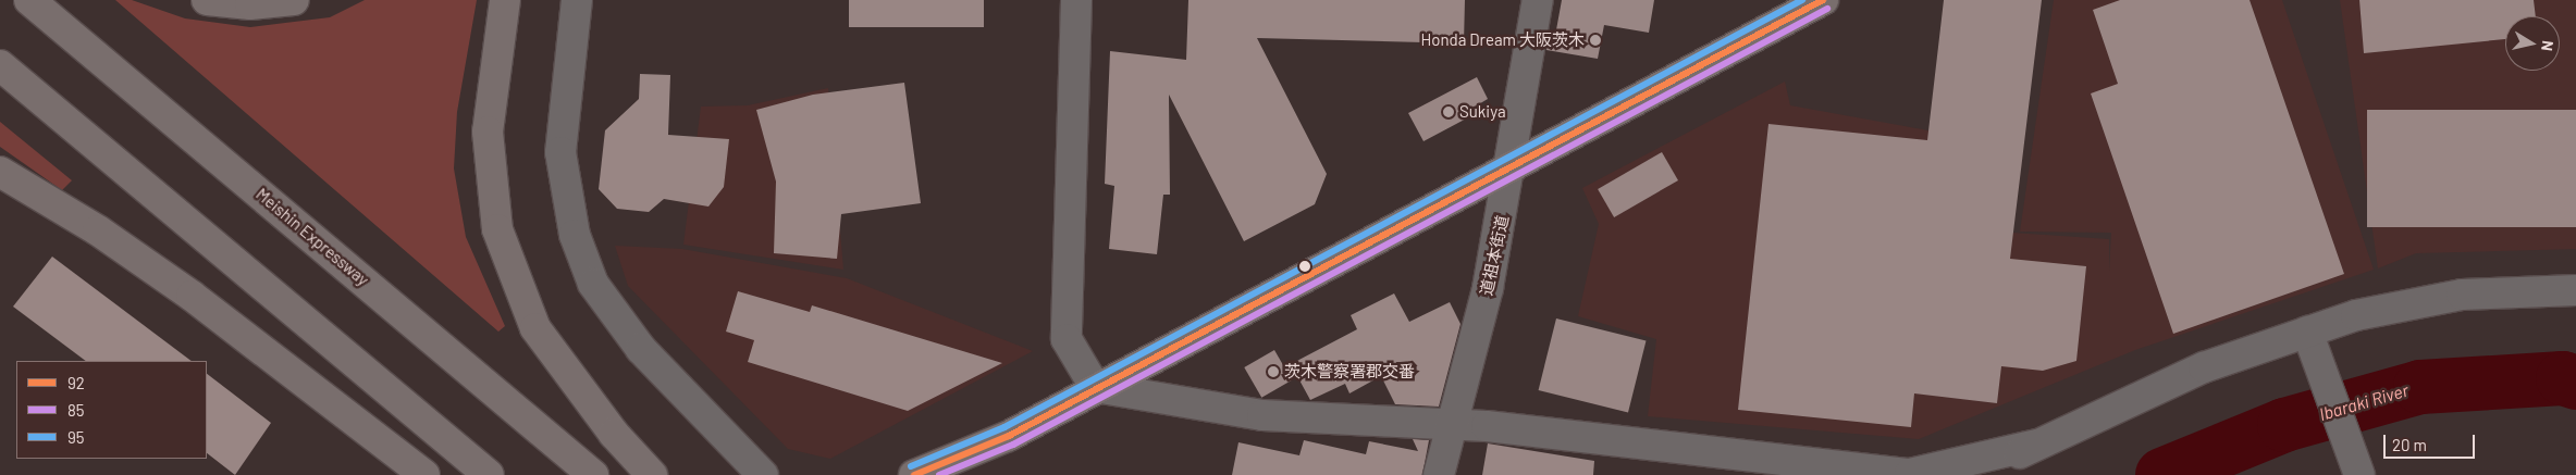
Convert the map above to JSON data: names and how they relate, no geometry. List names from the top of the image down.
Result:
{
  "streets": {
    "highway": ["Meishin Expressway"],
    "street": ["道祖本街道"]
  },
  "water": ["Ibaraki River"],
  "places": ["Honda Dream 大阪茨木", "Sukiya", "茨木警察署郡交番"],
  "lines": ["transit line 92", "transit line 95", "transit line 85"],
  "legend": ["92", "85", "95"],
  "scale_bar": "20 m",
  "north": "right"
}
